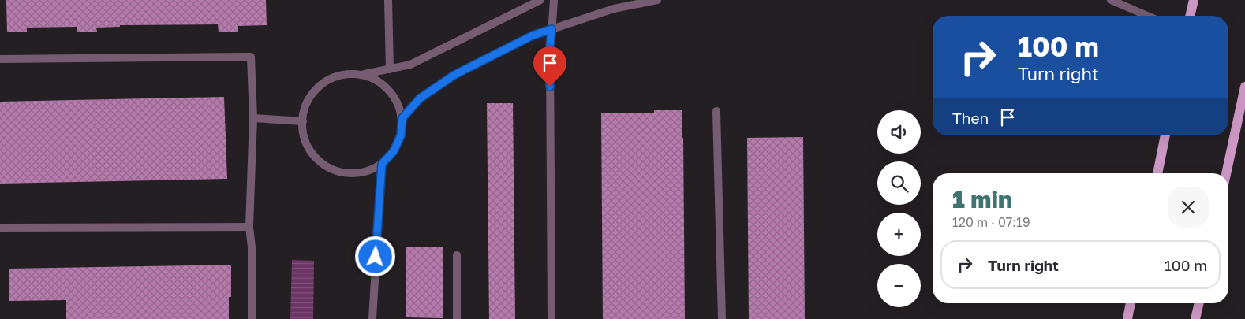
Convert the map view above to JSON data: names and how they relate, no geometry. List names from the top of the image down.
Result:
{
  "page": {
    "turn": ["100 m", "Turn right"],
    "then": "Then",
    "map_buttons": ["+", "−"],
    "heading": ["1 min", "120 m · 07:19"],
    "list": [
      {
        "name": "Turn right",
        "value": "100 m"
      }
    ]
  }
}
